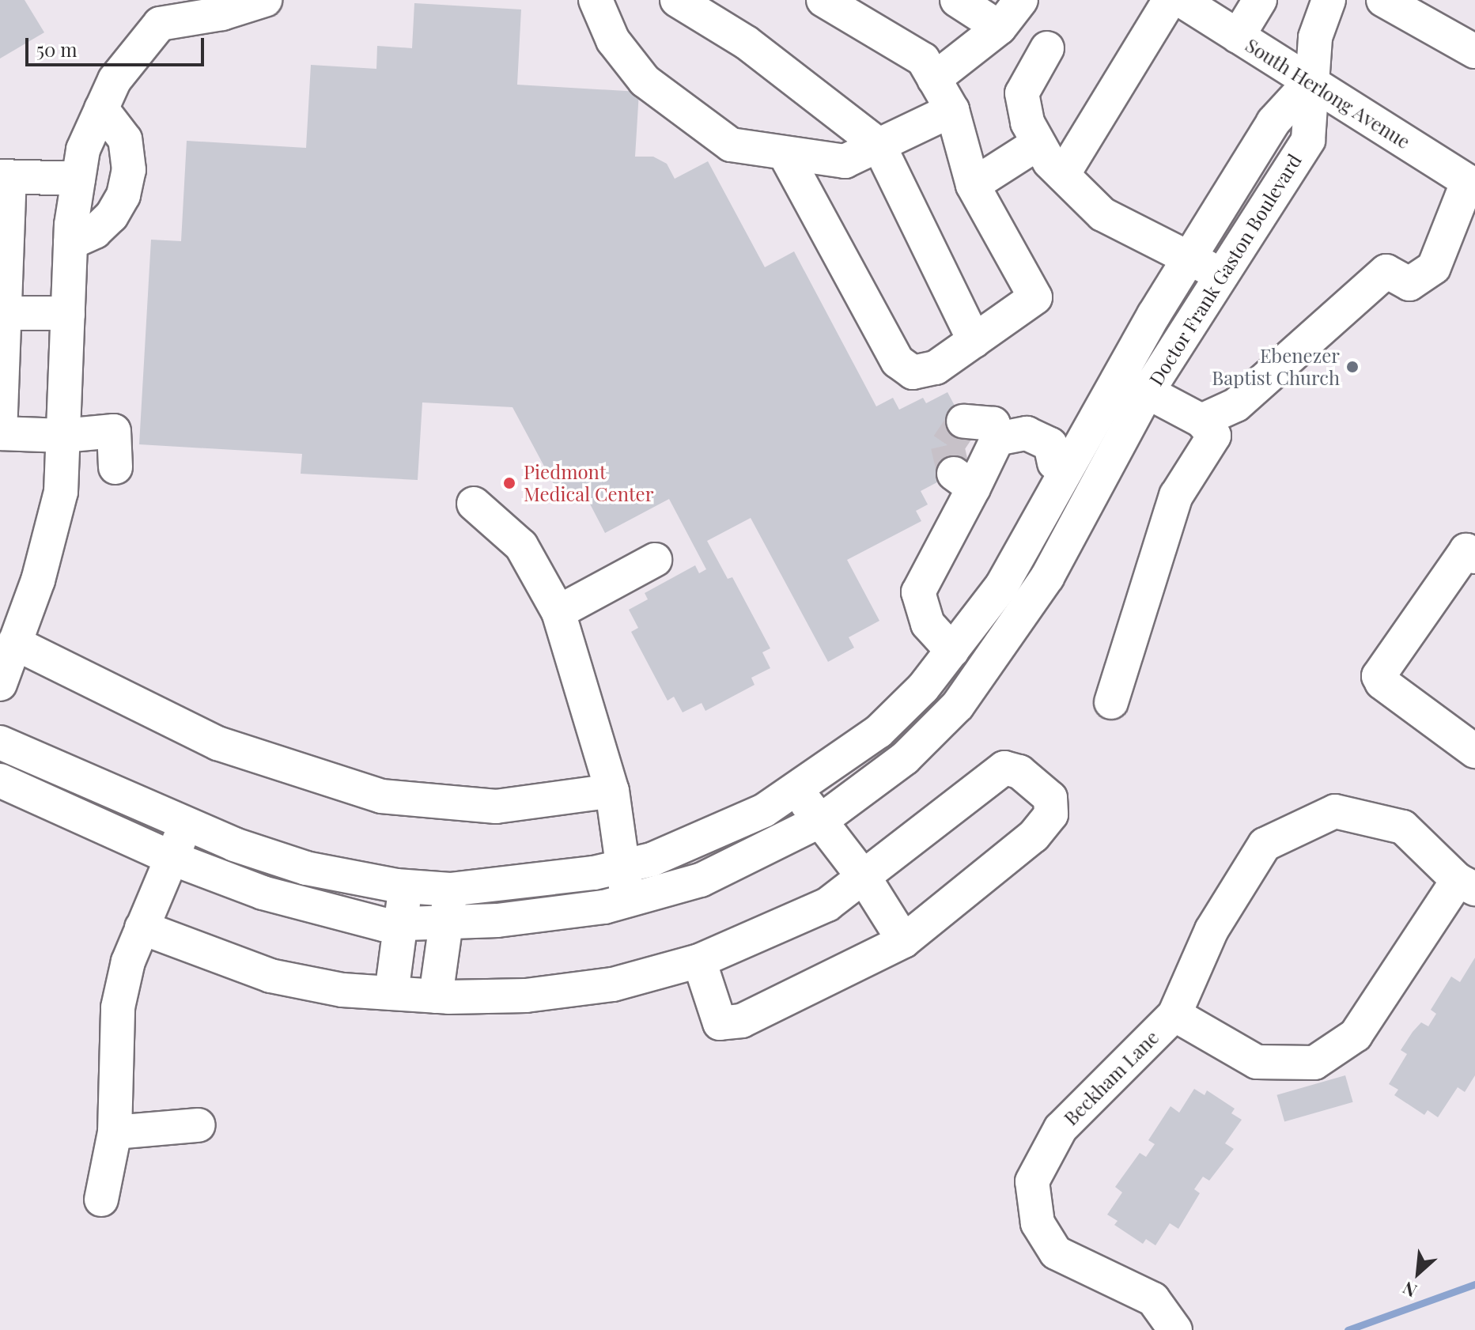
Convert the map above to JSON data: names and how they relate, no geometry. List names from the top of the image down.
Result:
{
  "streets": {
    "street": ["South Herlong Avenue", "Doctor Frank Gaston Boulevard", "Beckham Lane"]
  },
  "crossings": [
    ["South Herlong Avenue", "Doctor Frank Gaston Boulevard"]
  ],
  "places": ["Ebenezer Baptist Church", "Piedmont Medical Center"],
  "scale_bar": "50 m",
  "north": "bottom left"
}
